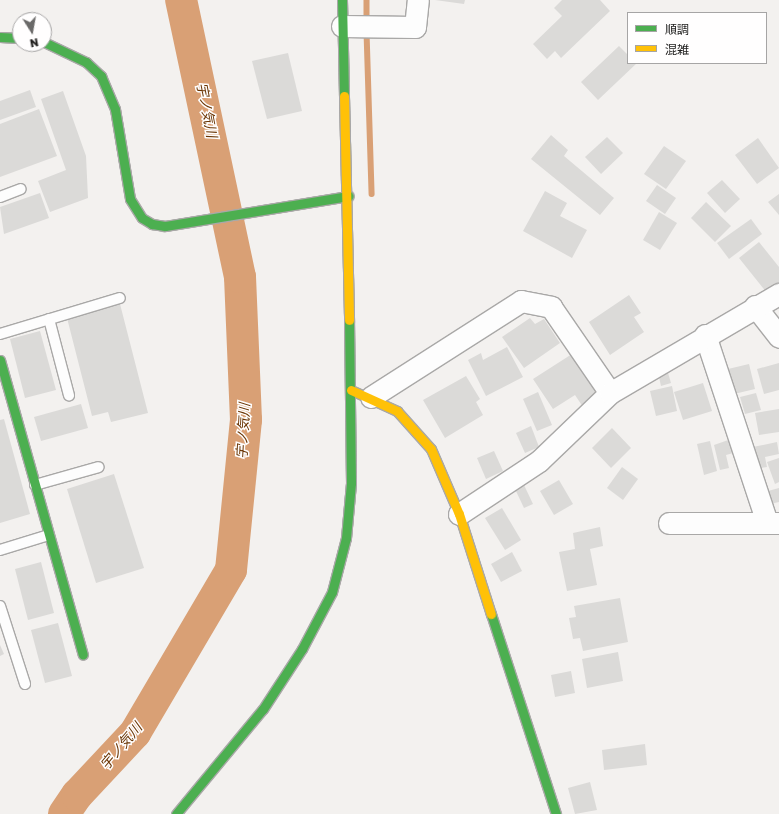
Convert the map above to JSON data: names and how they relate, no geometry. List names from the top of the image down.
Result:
{
  "water": ["宇ノ気川"],
  "legend": ["順調", "混雑"],
  "north": "bottom"
}
